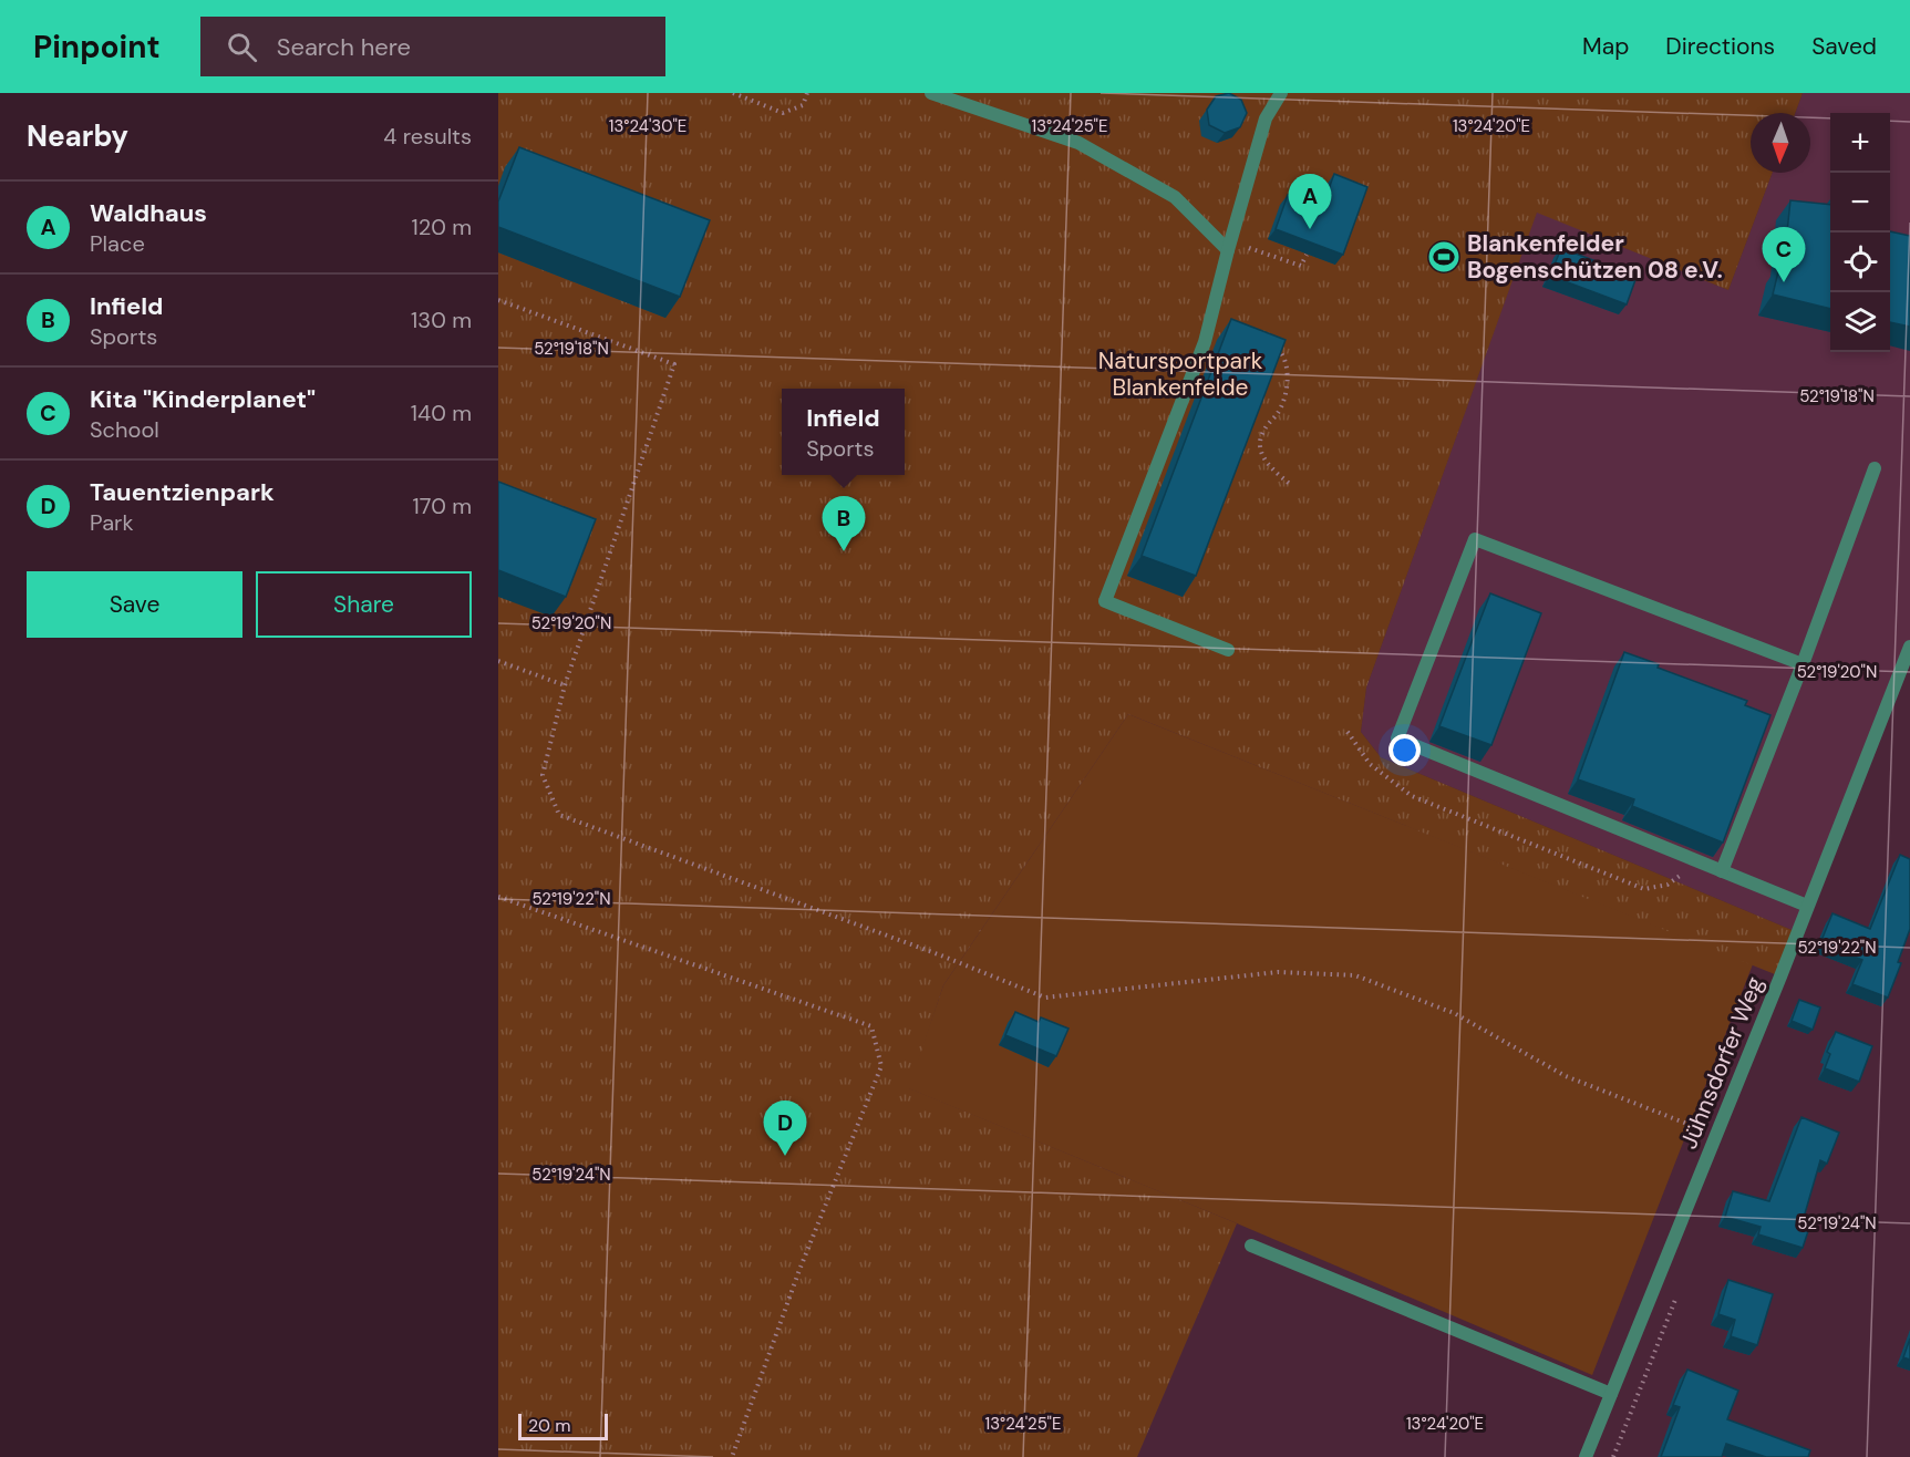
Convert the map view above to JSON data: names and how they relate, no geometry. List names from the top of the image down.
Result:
{
  "streets": {
    "street": ["Jühnsdorfer Weg"]
  },
  "parks": ["Natursportpark Blankenfelde"],
  "places": {
    "sports": ["Blankenfelder Bogenschützen 08 e.V."]
  },
  "scale_bar": "20 m",
  "north": "bottom",
  "page": {
    "header": "Pinpoint",
    "search": "Search here",
    "nav": ["Map", "Directions", "Saved"],
    "heading": ["Nearby", "4 results"],
    "map_buttons": ["+", "−"],
    "pins": [
      "A",
      "C",
      "B",
      "D"
    ],
    "list": [
      {
        "mark": "A",
        "name": "Waldhaus",
        "note": "Place",
        "value": "120 m"
      },
      {
        "mark": "B",
        "name": "Infield",
        "note": "Sports",
        "value": "130 m"
      },
      {
        "mark": "C",
        "name": "Kita \"Kinderplanet\"",
        "note": "School",
        "value": "140 m"
      },
      {
        "mark": "D",
        "name": "Tauentzienpark",
        "note": "Park",
        "value": "170 m"
      }
    ],
    "popup": ["Infield", "Sports"],
    "buttons": ["Save", "Share"],
    "scale": "20 m"
  },
  "coordinates": [
    "13°24'30\"E",
    "13°24'25\"E",
    "13°24'20\"E",
    "52°19'18\"N",
    "52°19'20\"N",
    "52°19'22\"N",
    "52°19'24\"N"
  ]
}
